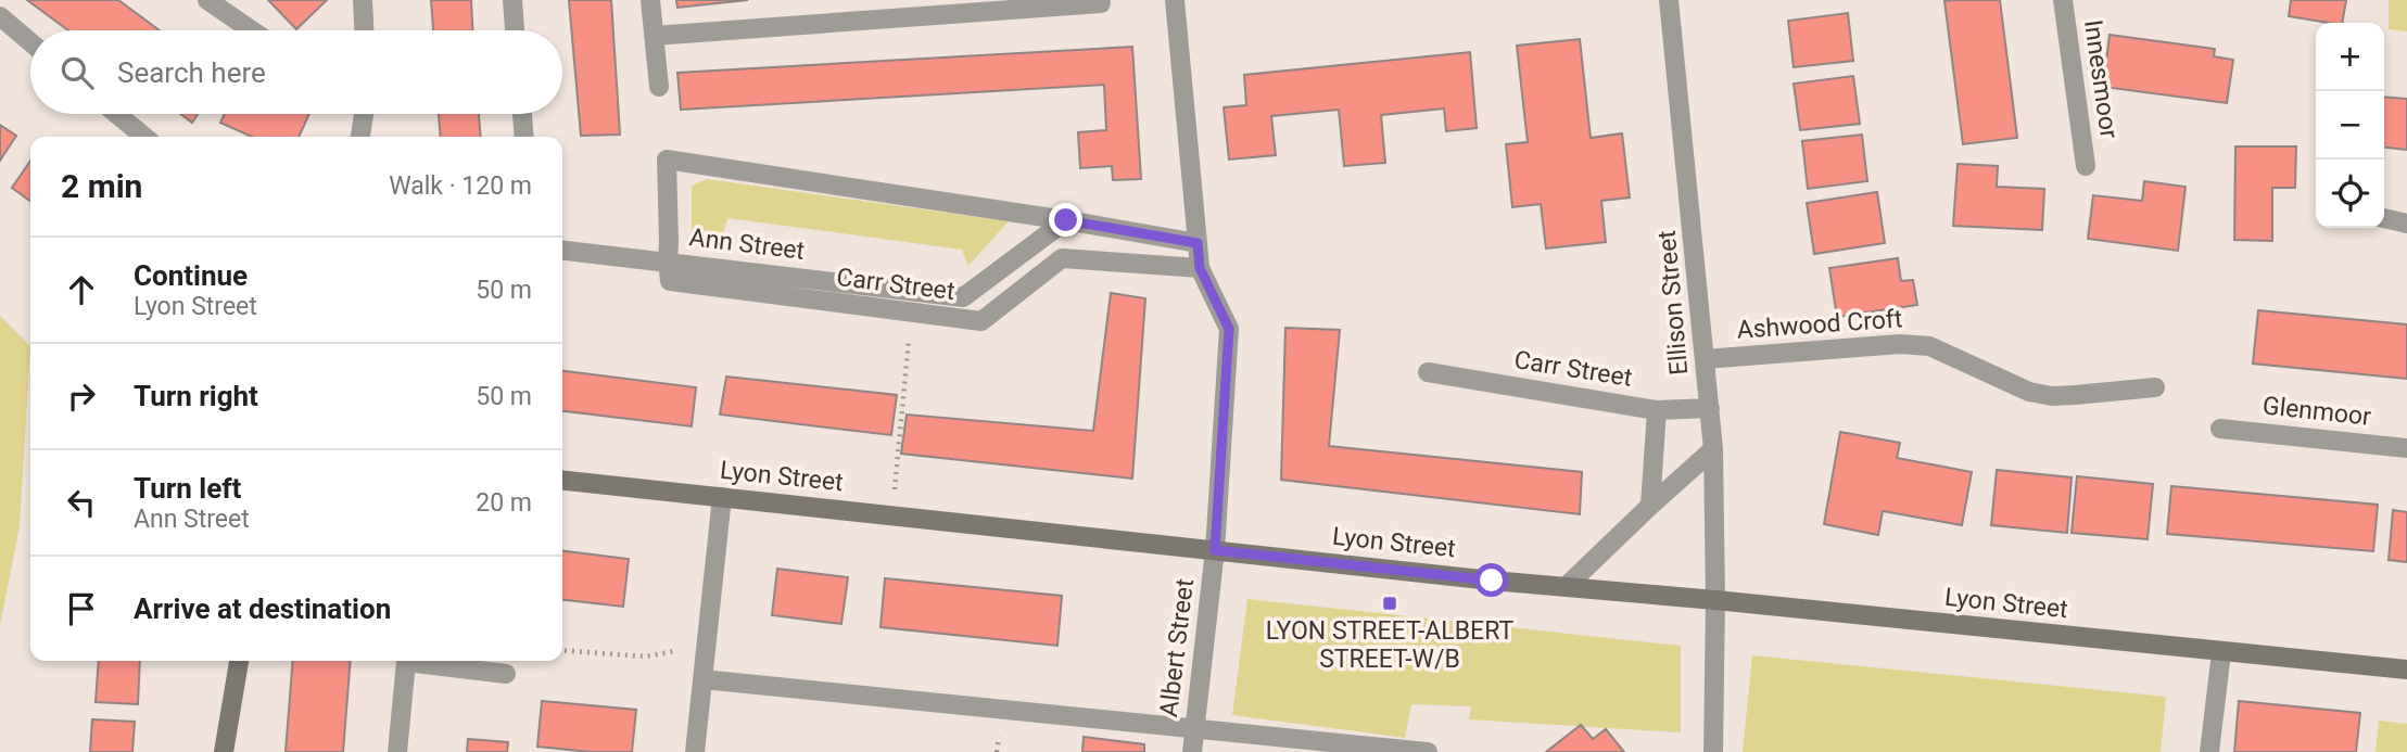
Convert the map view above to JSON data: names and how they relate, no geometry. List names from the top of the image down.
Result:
{
  "streets": {
    "main road": ["Lyon Street"],
    "street": [
      "Innesmoor",
      "Ann Street",
      "Carr Street",
      "Ellison Street",
      "Ashwood Croft",
      "Glenmoor",
      "Albert Street"
    ]
  },
  "crossings": [
    ["Ann Street", "Carr Street"],
    ["Carr Street", "Ellison Street"],
    ["Carr Street", "Albert Street"],
    ["Ellison Street", "Ashwood Croft"],
    ["Ellison Street", "Lyon Street"],
    ["Lyon Street", "Albert Street"]
  ],
  "places": {
    "transit": ["LYON STREET-ALBERT STREET-W/B"]
  },
  "page": {
    "map_buttons": ["+", "−"],
    "search": "Search here",
    "heading": ["2 min", "Walk · 120 m"],
    "list": [
      ["Continue", "Lyon Street", "50 m"],
      ["Turn right", "50 m"],
      ["Turn left", "Ann Street", "20 m"],
      "Arrive at destination"
    ]
  }
}
